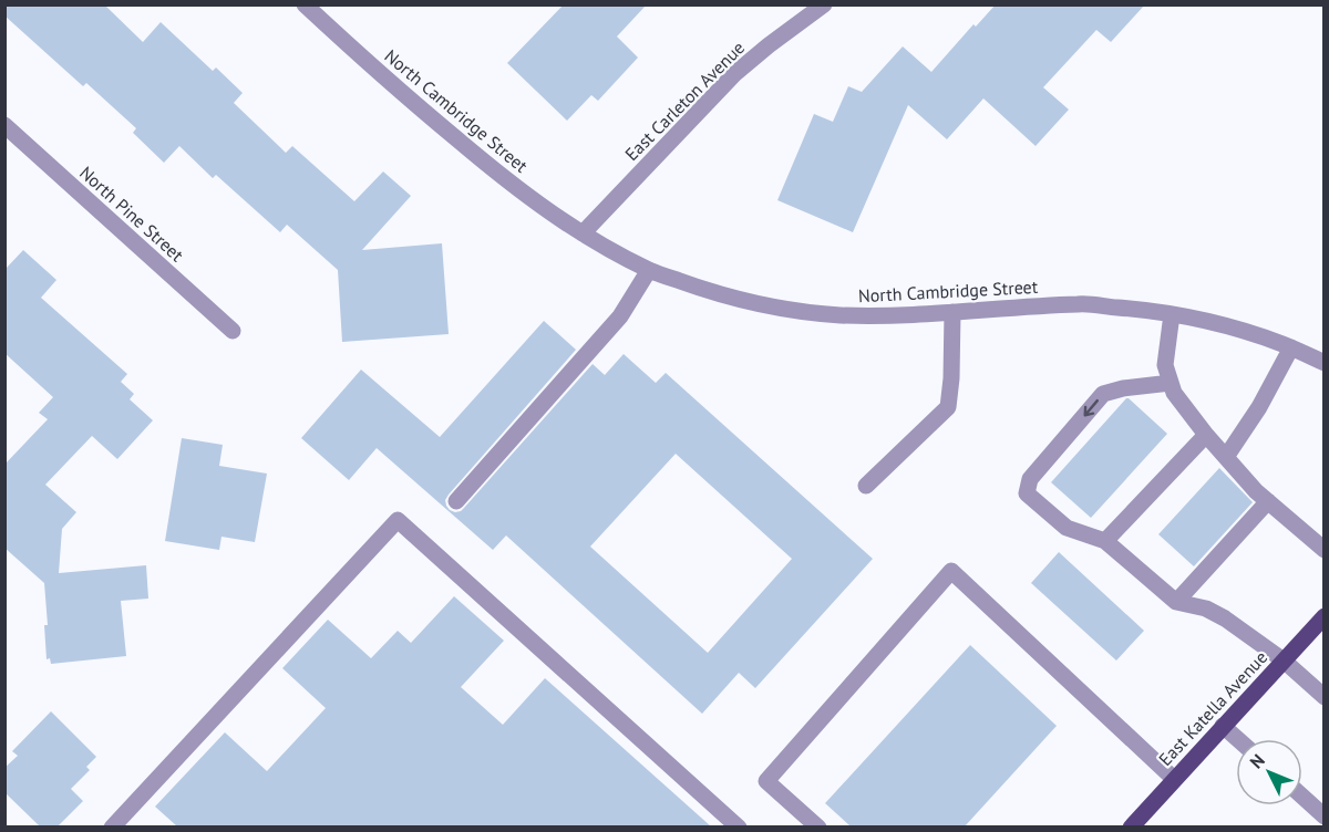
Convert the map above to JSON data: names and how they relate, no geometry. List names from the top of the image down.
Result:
{
  "streets": {
    "main road": ["East Katella Avenue"],
    "street": ["East Carleton Avenue", "North Cambridge Street", "North Pine Street"]
  },
  "crossings": [
    ["East Carleton Avenue", "North Cambridge Street"]
  ],
  "north": "top left"
}
